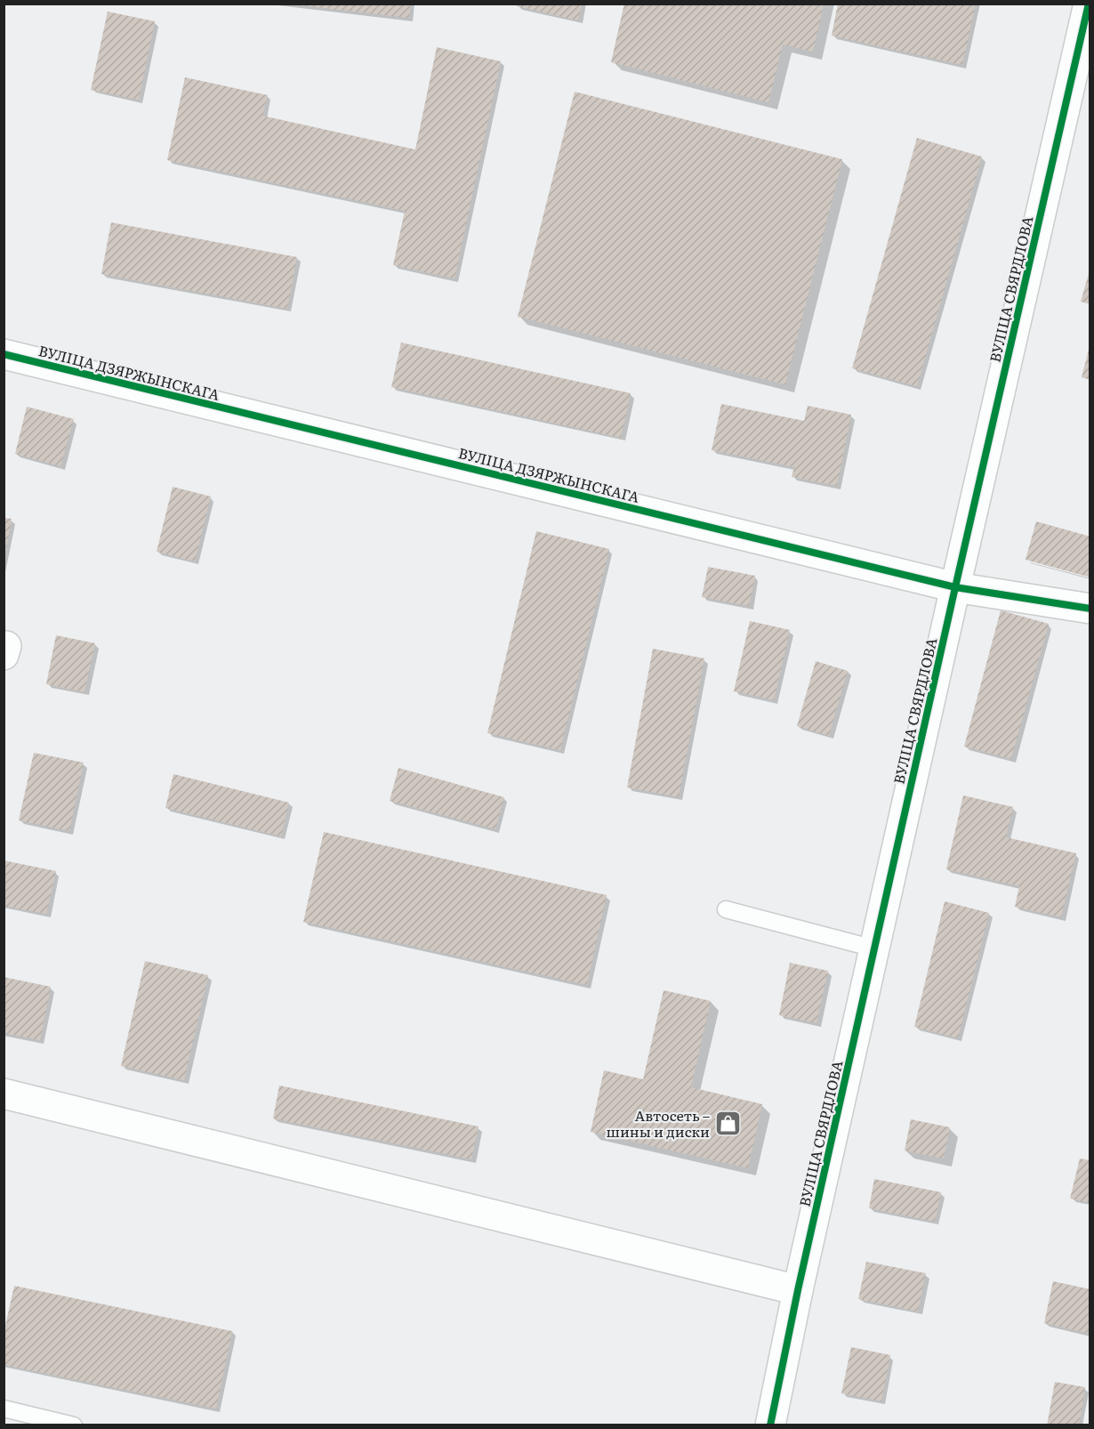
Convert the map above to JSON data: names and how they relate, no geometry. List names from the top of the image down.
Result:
{
  "streets": {
    "street": ["ВУЛІЦА СВЯРДЛОВА", "ВУЛІЦА ДЗЯРЖЫНСКАГА"]
  },
  "crossings": [
    ["ВУЛІЦА СВЯРДЛОВА", "ВУЛІЦА ДЗЯРЖЫНСКАГА"]
  ],
  "places": {
    "shop": ["Автосеть – шины и диски"]
  }
}
